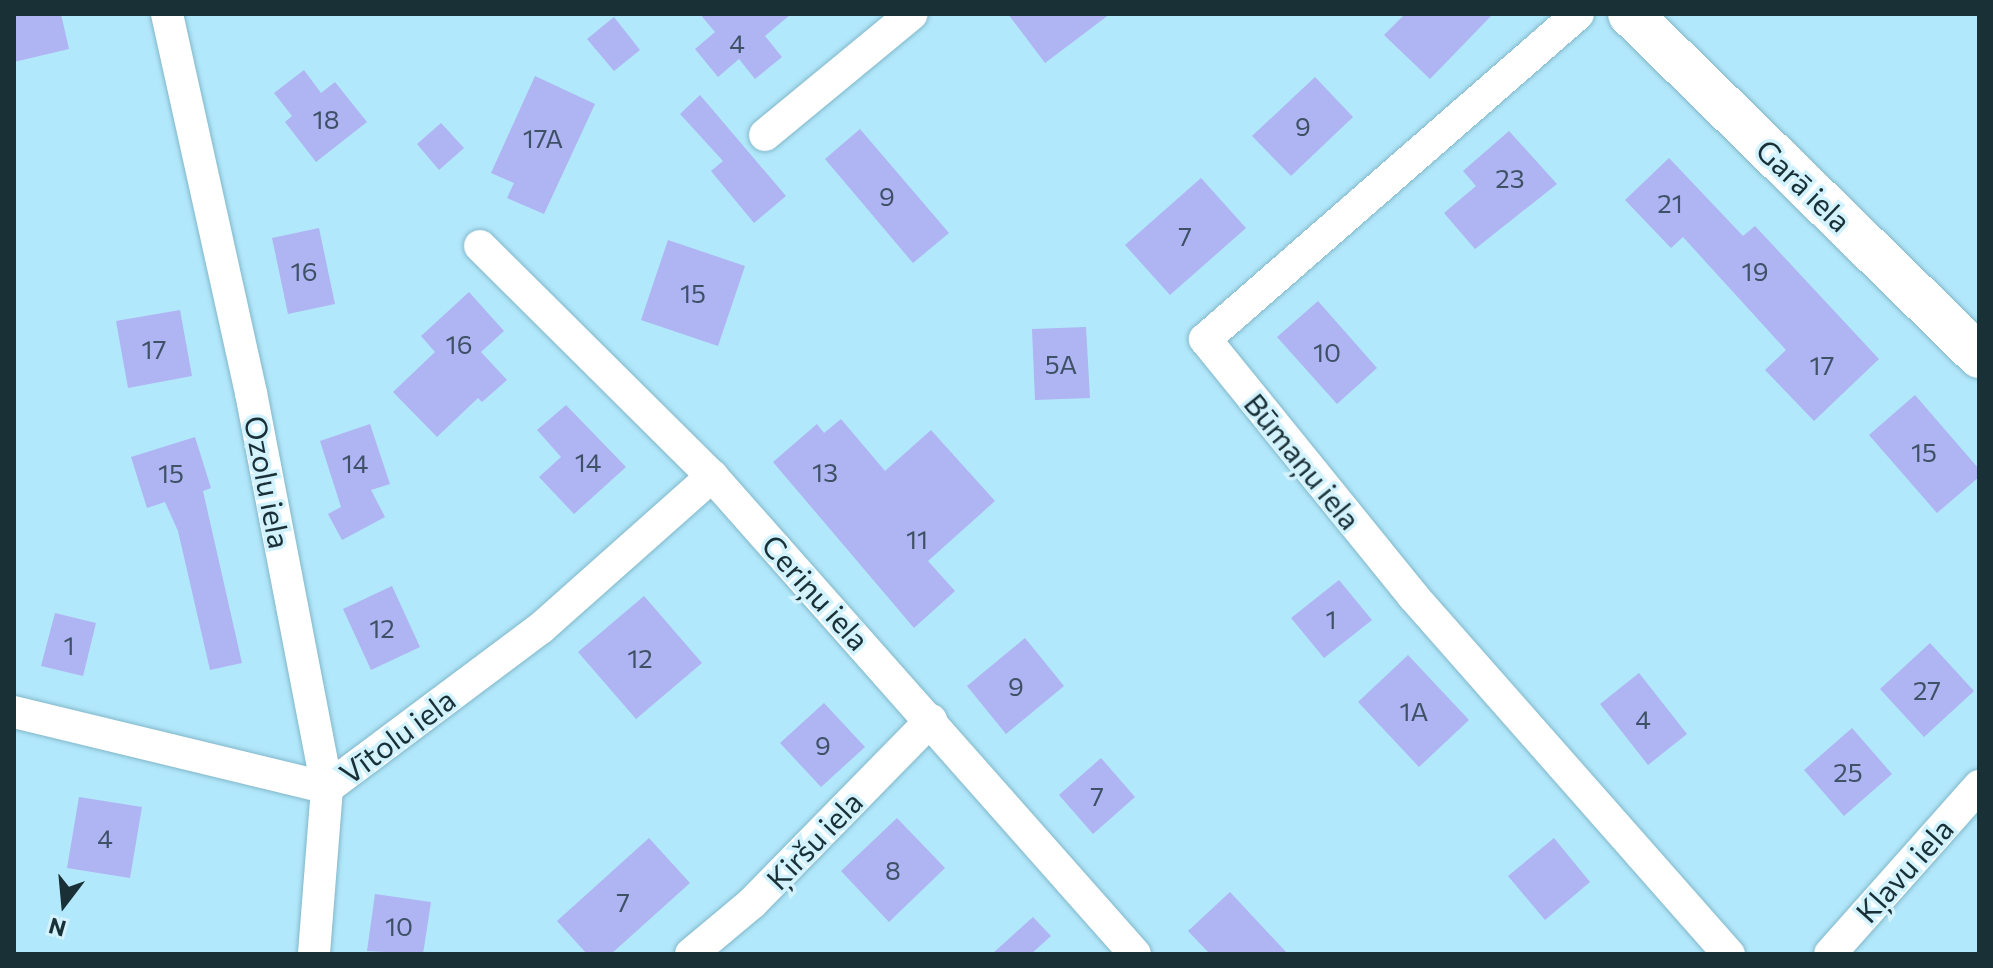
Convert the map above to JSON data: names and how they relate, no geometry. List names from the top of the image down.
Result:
{
  "streets": {
    "street": [
      "Garā iela",
      "Būmaņu iela",
      "Ozolu iela",
      "Ceriņu iela",
      "Vītolu iela",
      "Ķiršu iela",
      "Kļavu iela"
    ]
  },
  "crossings": [
    ["Ozolu iela", "Vītolu iela"],
    ["Ceriņu iela", "Vītolu iela"],
    ["Ceriņu iela", "Ķiršu iela"]
  ],
  "house_numbers": [
    "4",
    "18",
    "9",
    "17A",
    "23",
    "9",
    "21",
    "7",
    "16",
    "19",
    "15",
    "16",
    "17",
    "10",
    "5A",
    "17",
    "15",
    "14",
    "14",
    "13",
    "15",
    "11",
    "1",
    "12",
    "1",
    "12",
    "9",
    "27",
    "1A",
    "4",
    "9",
    "25",
    "7",
    "4",
    "8",
    "7",
    "10"
  ],
  "north": "bottom"
}
